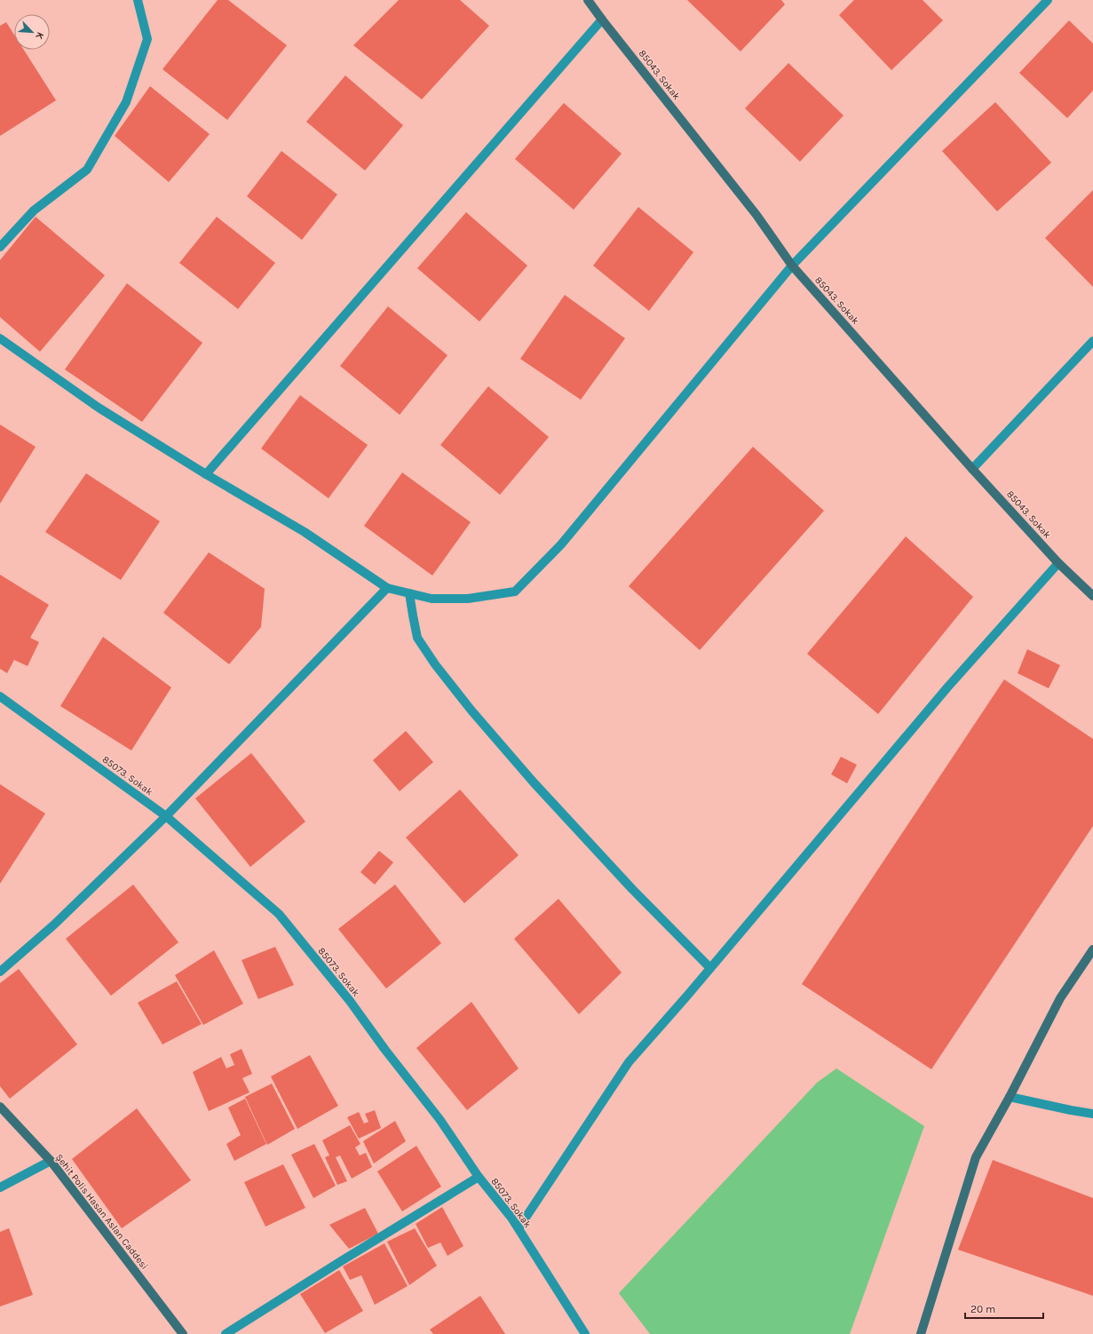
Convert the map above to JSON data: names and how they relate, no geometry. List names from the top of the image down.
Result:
{
  "streets": {
    "street": ["85043. Sokak", "85073. Sokak", "Şehit Polis Hasan Aslan Caddesi"]
  },
  "scale_bar": "20 m",
  "north": "bottom right"
}
